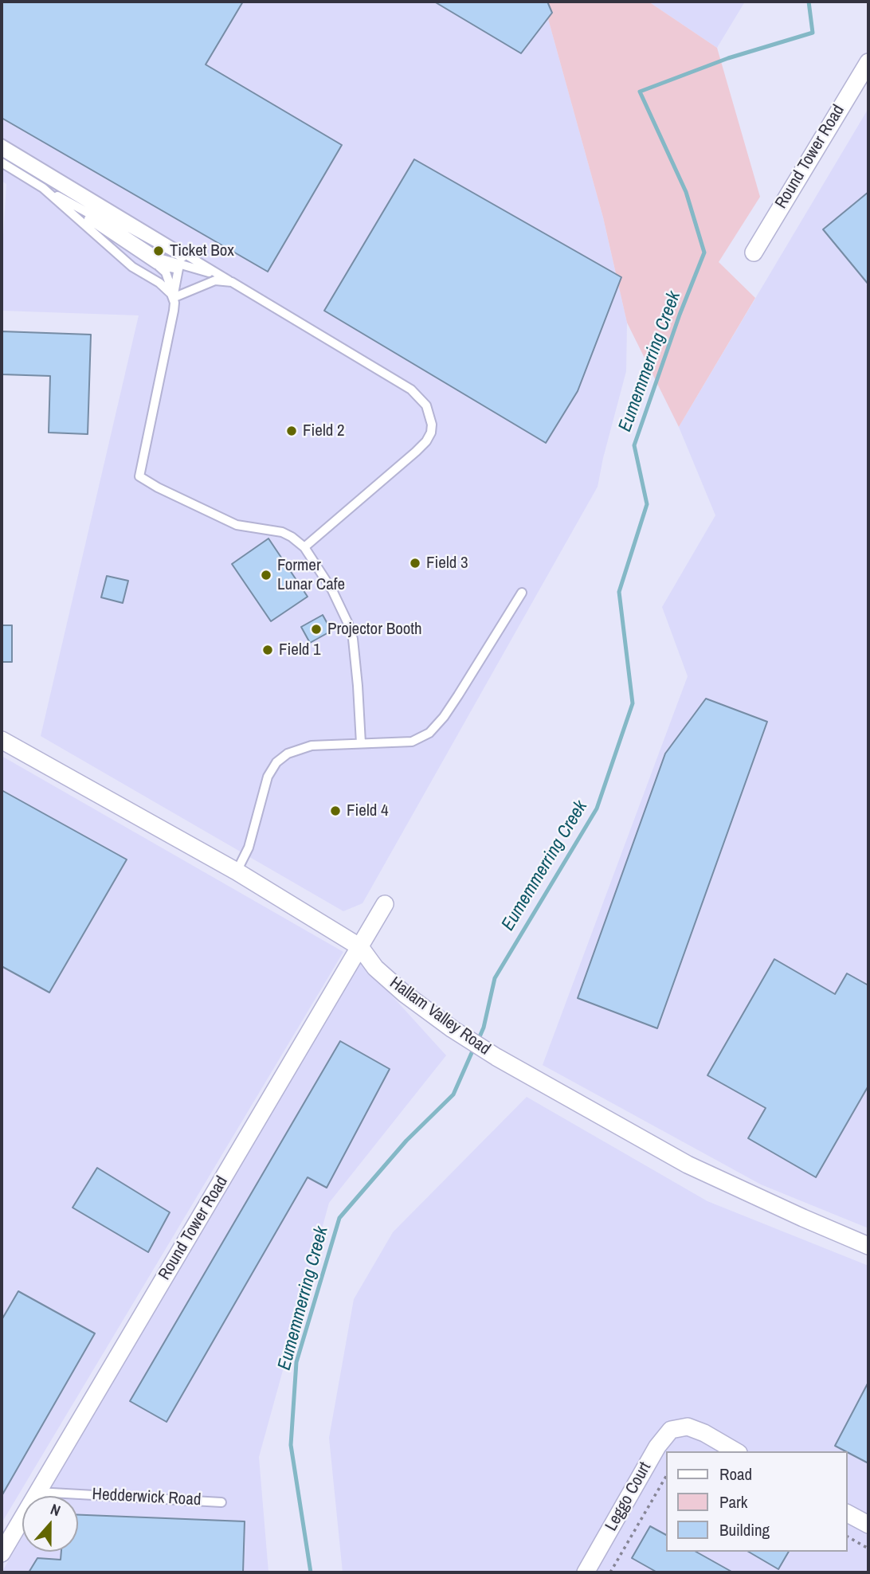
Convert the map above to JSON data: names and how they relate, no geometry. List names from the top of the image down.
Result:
{
  "streets": {
    "street": ["Round Tower Road", "Hallam Valley Road", "Leggo Court"],
    "lane": ["Hedderwick Road"]
  },
  "crossings": [
    ["Round Tower Road", "Hallam Valley Road"],
    ["Round Tower Road", "Hedderwick Road"]
  ],
  "water": ["Eumemmerring Creek"],
  "places": [
    "Ticket Box",
    "Field 2",
    "Field 3",
    "Former Lunar Cafe",
    "Projector Booth",
    "Field 1",
    "Field 4"
  ],
  "legend": ["Road", "Park", "Building"],
  "north": "top"
}
